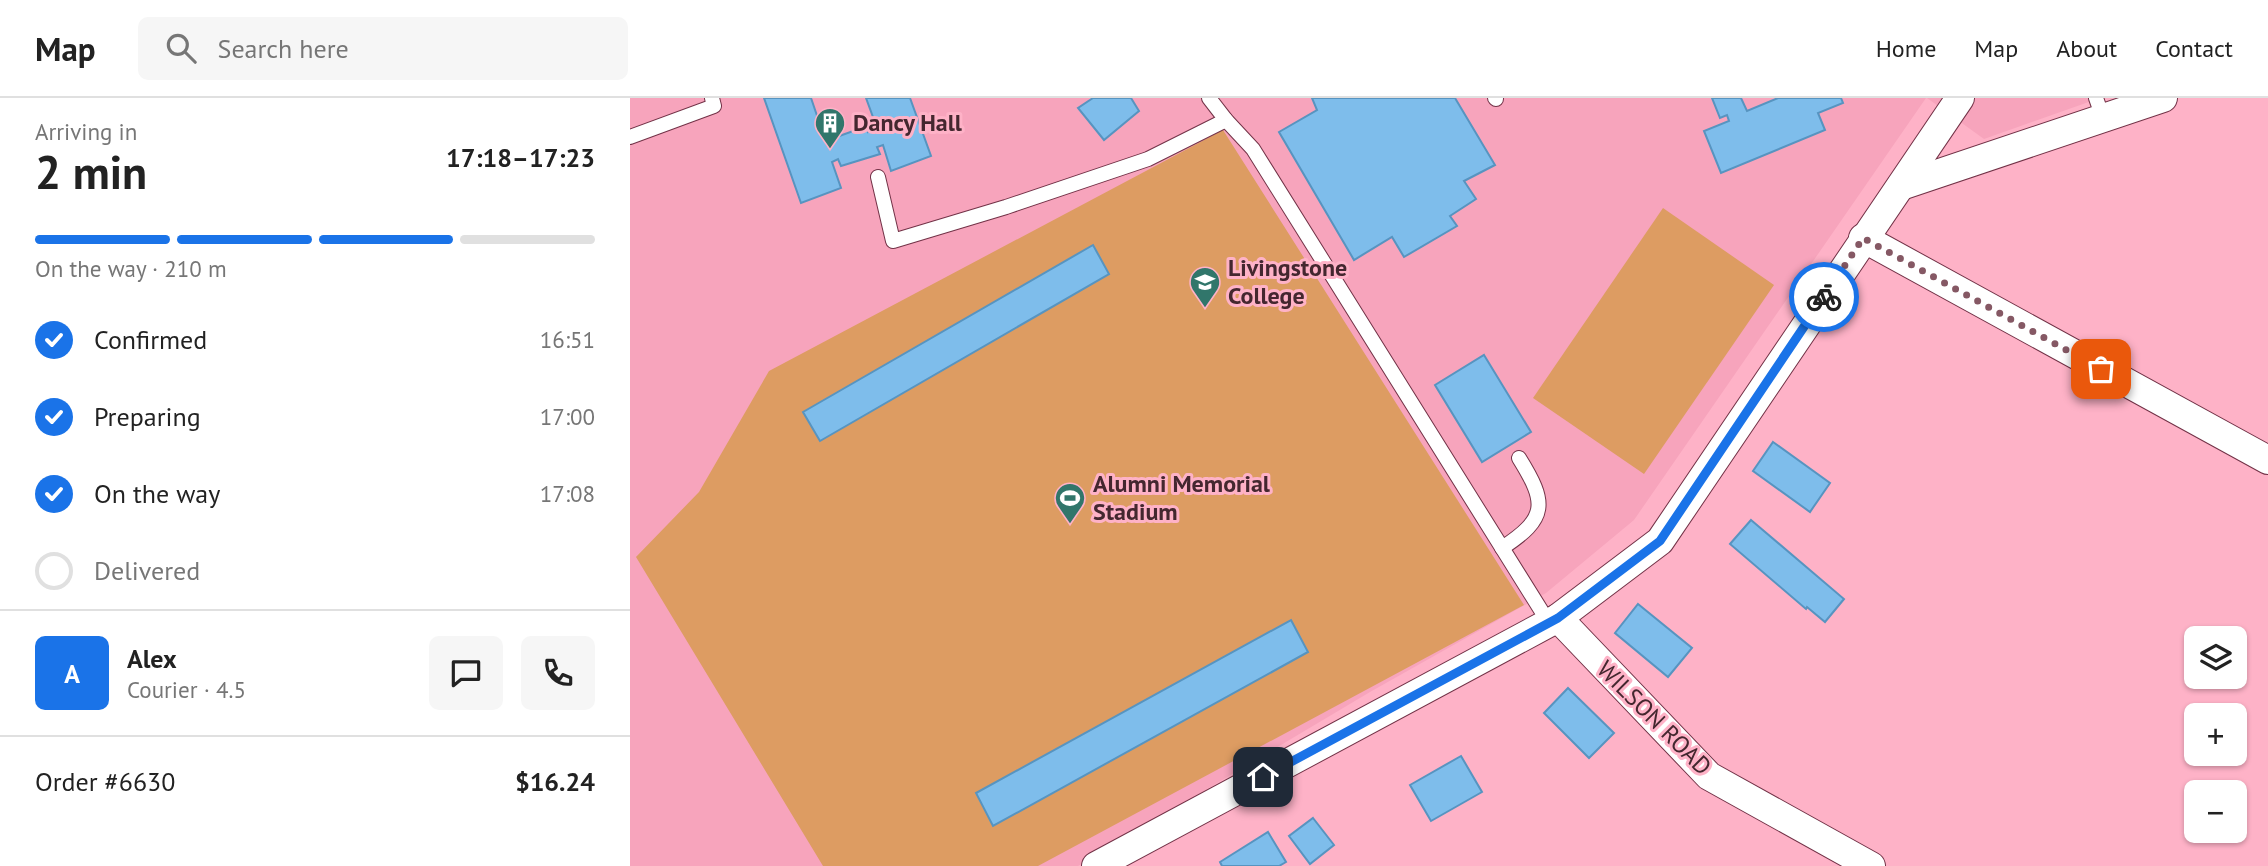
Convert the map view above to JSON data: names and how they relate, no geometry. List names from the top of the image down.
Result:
{
  "streets": {
    "street": ["WILSON ROAD"]
  },
  "places": {
    "building": ["Dancy Hall"],
    "school or university": ["Livingstone College"],
    "sports": ["Alumni Memorial Stadium"]
  },
  "page": {
    "header": "Map",
    "search": "Search here",
    "nav": [
      "Home",
      "Map",
      "About",
      "Contact"
    ],
    "heading": ["2 min", "Arriving in", "17:18–17:23"],
    "panel": [
      "Alex",
      "Courier · 4.5",
      "Order #6630",
      "$16.24"
    ],
    "bar": "On the way · 210 m",
    "list": [
      ["Confirmed", "16:51"],
      ["Preparing", "17:00"],
      ["On the way", "17:08"],
      "Delivered"
    ],
    "map_buttons": ["+", "−"],
    "round": "A"
  }
}
